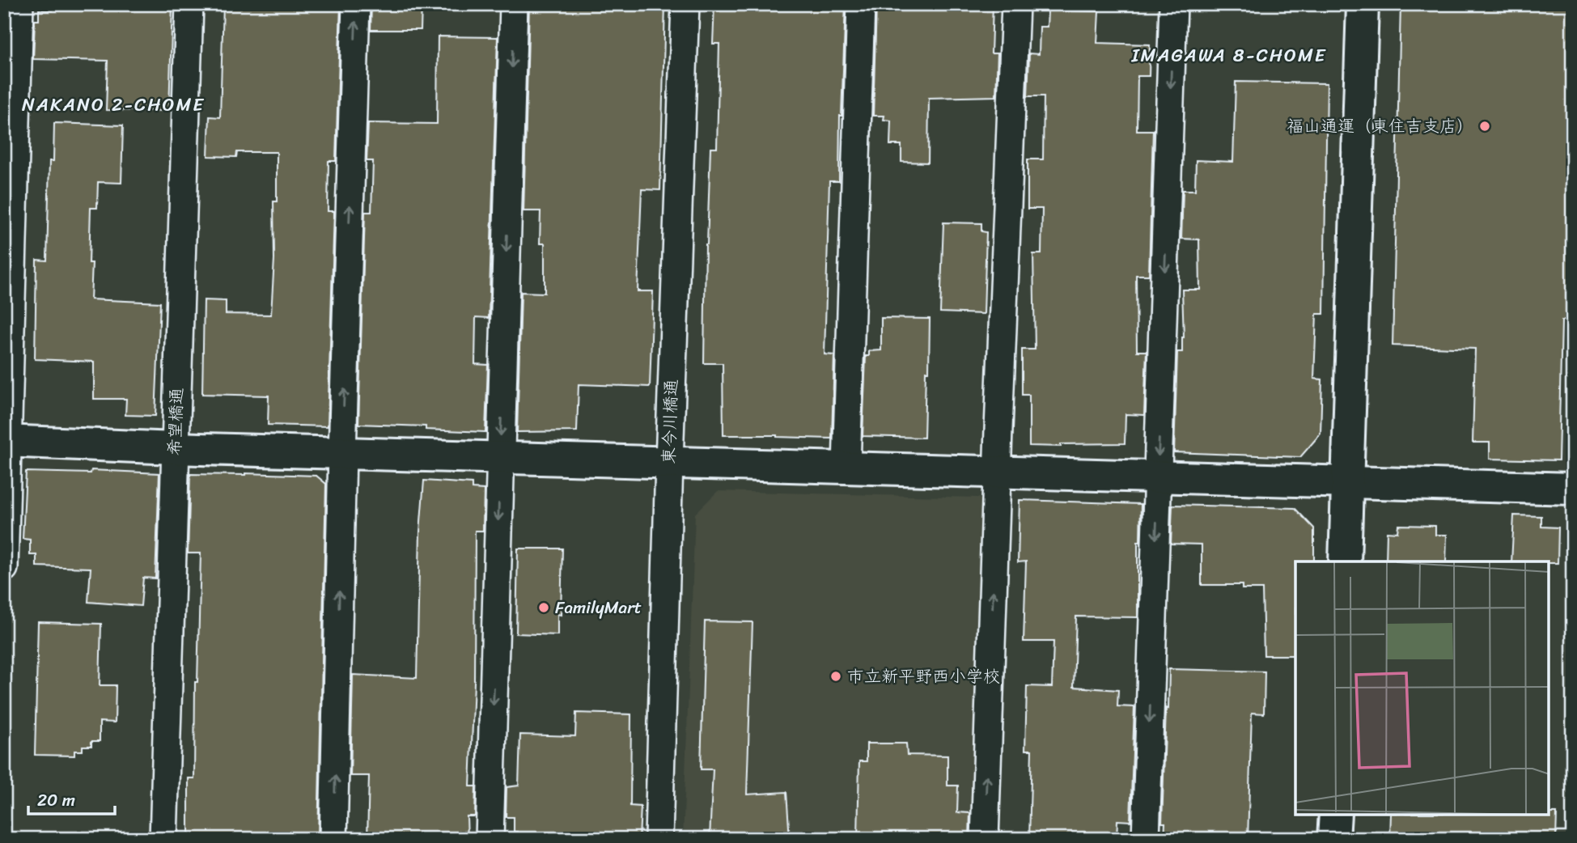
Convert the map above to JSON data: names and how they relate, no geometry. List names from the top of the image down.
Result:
{
  "streets": {
    "street": ["希望橋通", "東今川橋通"]
  },
  "districts": ["IMAGAWA 8-CHOME", "NAKANO 2-CHOME"],
  "places": ["福山通運（東住吉支店）", "FamilyMart", "市立新平野西小学校"],
  "scale_bar": "20 m"
}
